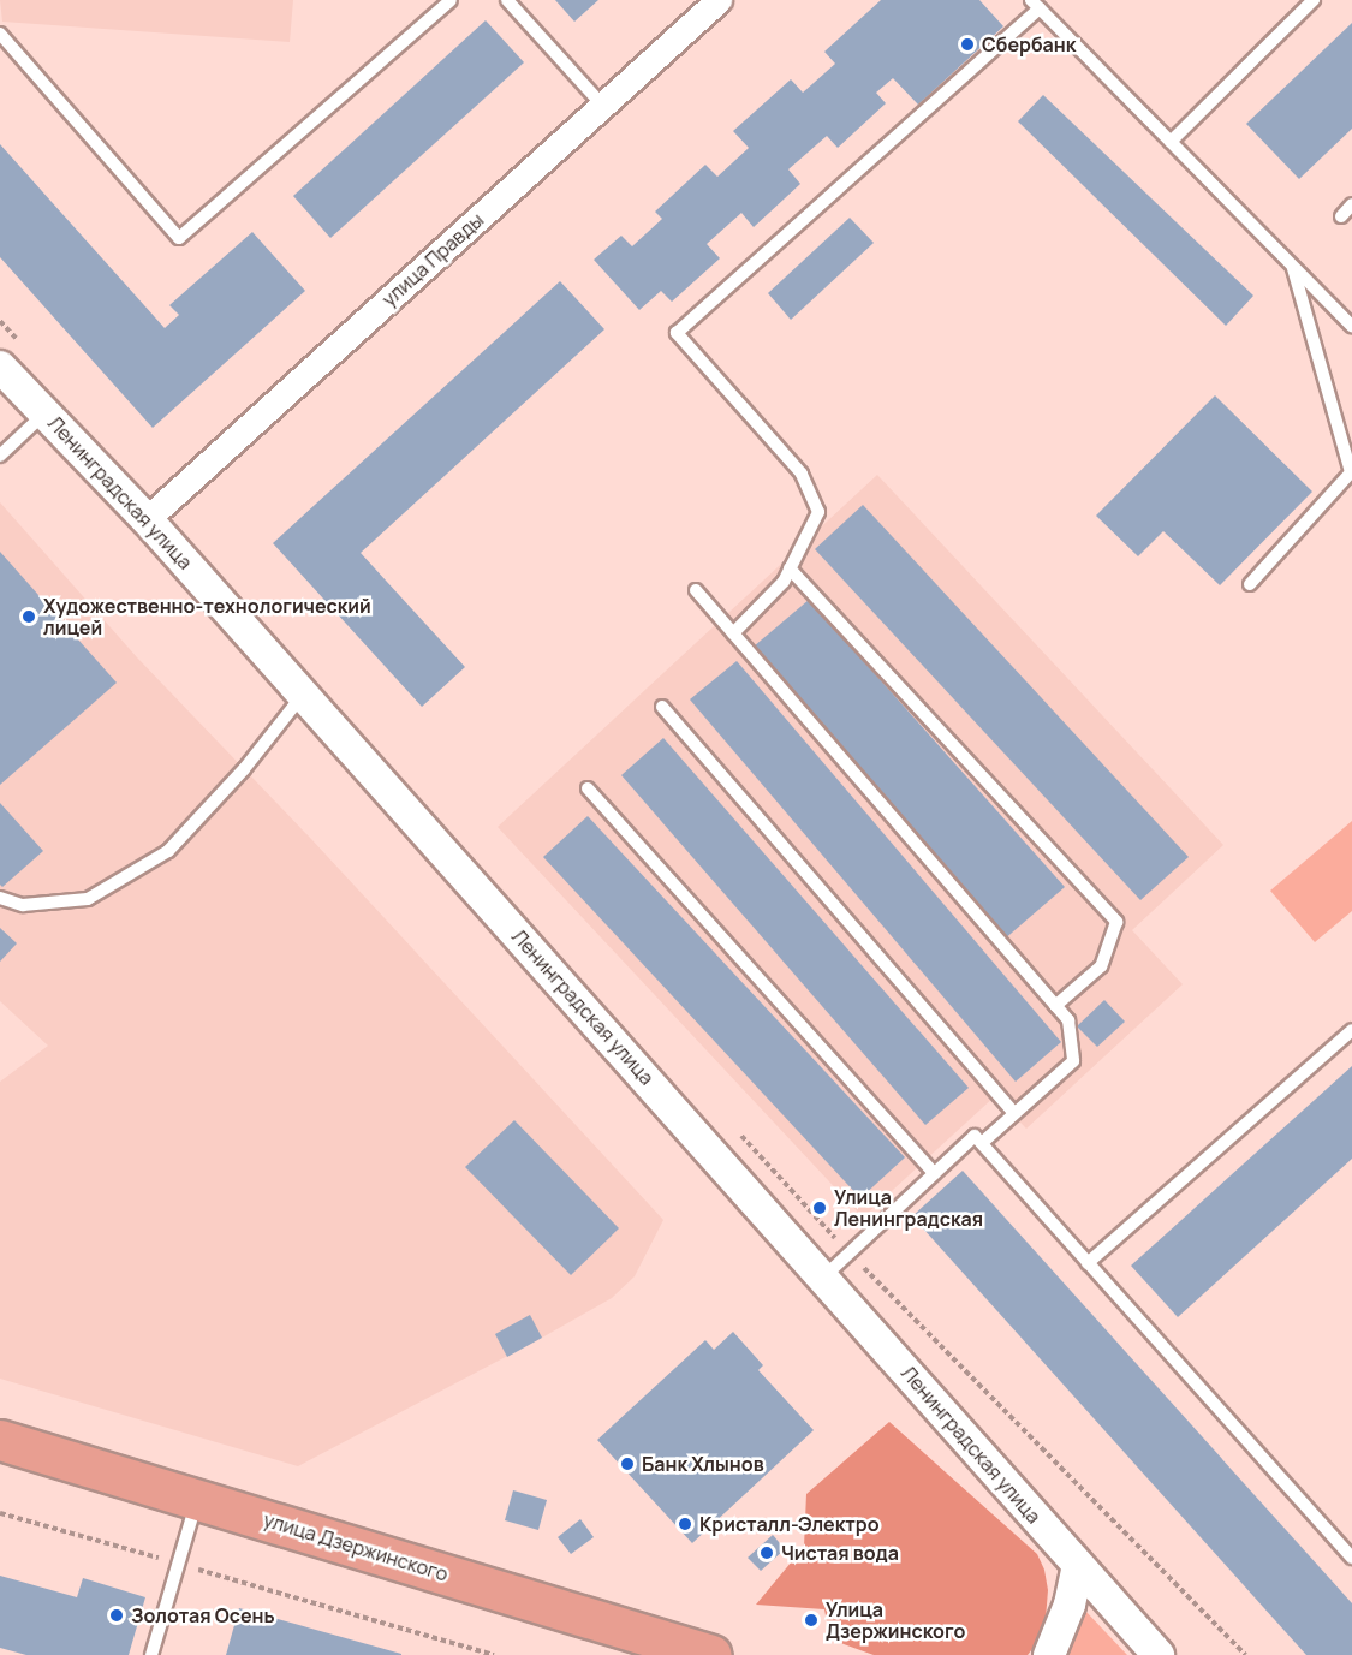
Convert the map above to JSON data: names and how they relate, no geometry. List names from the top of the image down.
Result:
{
  "streets": {
    "main road": ["улица Дзержинского"],
    "street": ["улица Правды", "Ленинградская улица"]
  },
  "crossings": [
    ["улица Правды", "Ленинградская улица"]
  ],
  "places": [
    "Сбербанк",
    "Художественно-технологический лицей",
    "Улица Ленинградская",
    "Банк Хлынов",
    "Кристалл-Электро",
    "Чистая вода",
    "Золотая Осень",
    "Улица Дзержинского"
  ]
}
